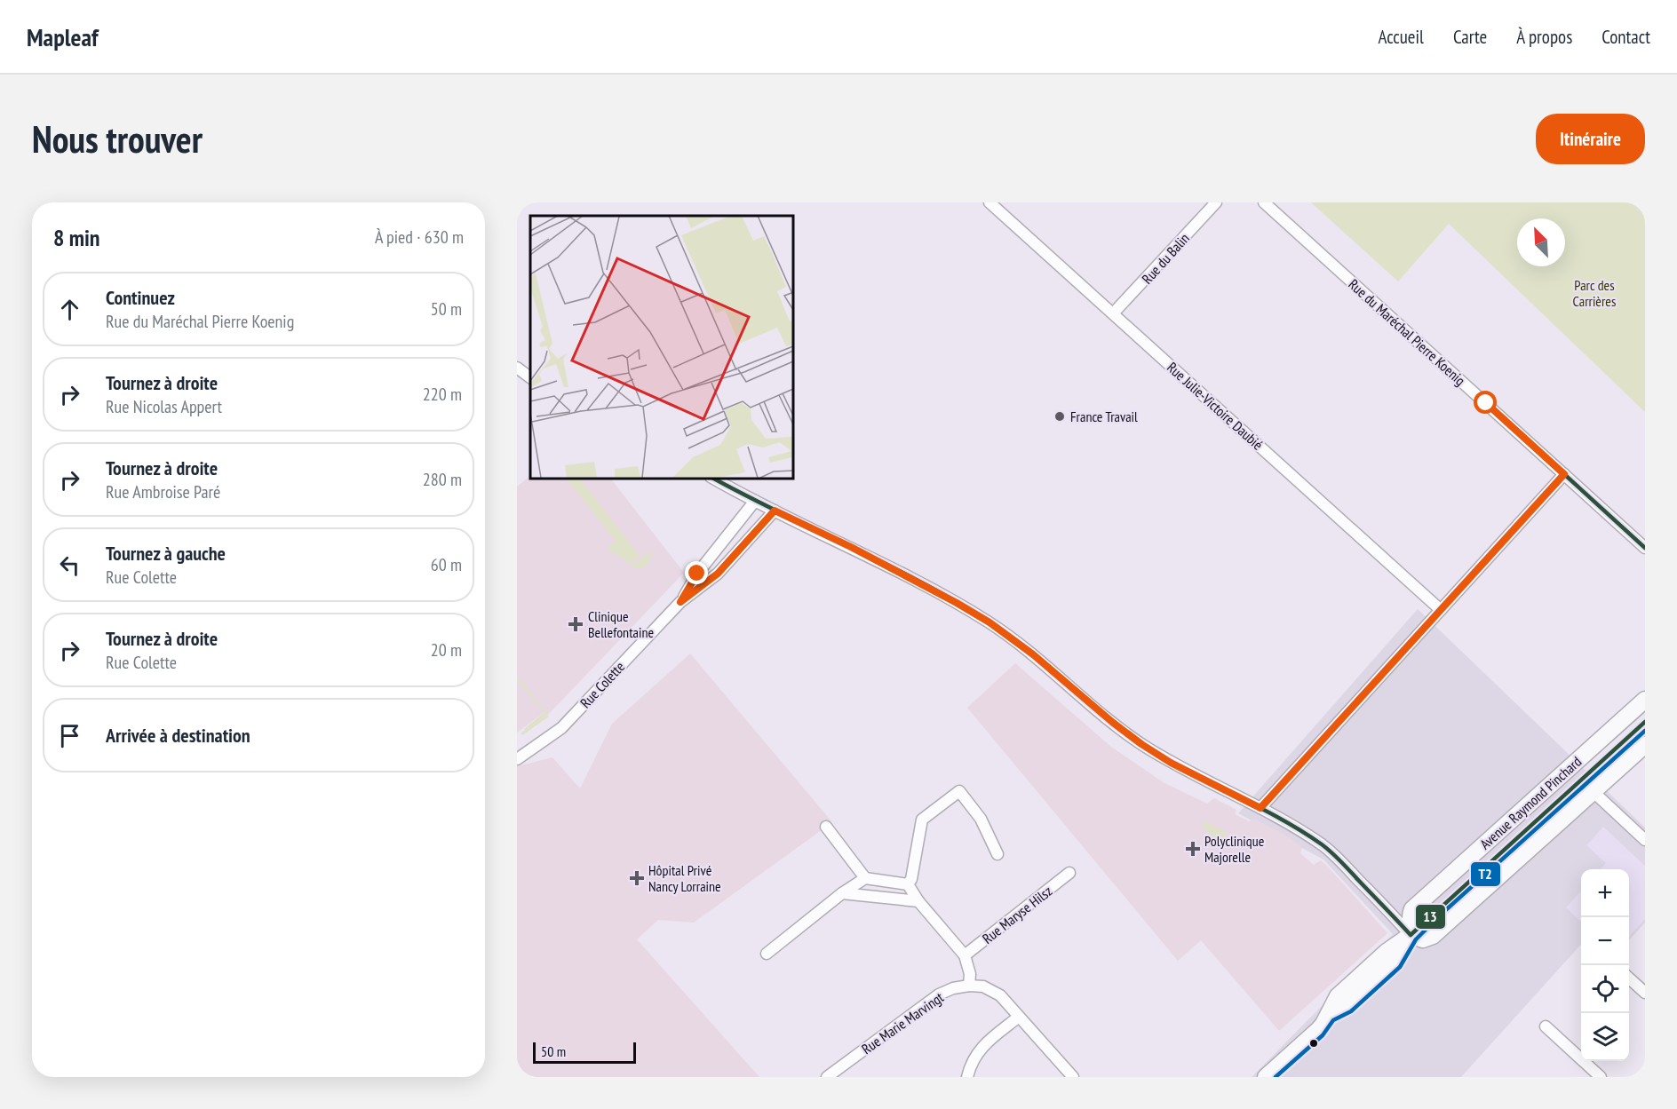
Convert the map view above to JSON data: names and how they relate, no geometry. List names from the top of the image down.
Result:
{
  "streets": {
    "street": [
      "Rue du Balin",
      "Rue du Maréchal Pierre Koenig",
      "Rue Julie-Victoire Daubié",
      "Rue Colette",
      "Avenue Raymond Pinchard",
      "Rue Maryse Hilsz",
      "Rue Marie Marvingt"
    ]
  },
  "crossings": [
    ["Rue du Balin", "Rue Julie-Victoire Daubié"]
  ],
  "parks": ["Parc des Carrières"],
  "places": {
    "other": ["France Travail"],
    "health": ["Clinique Bellefontaine", "Polyclinique Majorelle", "Hôpital Privé Nancy Lorraine"]
  },
  "lines": ["transit line 13", "transit line T2"],
  "scale_bar": "50 m",
  "north": "top left",
  "page": {
    "header": "Mapleaf",
    "nav": [
      "Accueil",
      "Carte",
      "À propos",
      "Contact"
    ],
    "buttons": "Itinéraire",
    "title": "Nous trouver",
    "heading": ["8 min", "À pied · 630 m"],
    "list": [
      ["Continuez", "Rue du Maréchal Pierre Koenig", "50 m"],
      ["Tournez à droite", "Rue Nicolas Appert", "220 m"],
      ["Tournez à droite", "Rue Ambroise Paré", "280 m"],
      ["Tournez à gauche", "Rue Colette", "60 m"],
      ["Tournez à droite", "Rue Colette", "20 m"],
      "Arrivée à destination"
    ],
    "map_buttons": ["+", "−"],
    "scale": "50 m"
  }
}
